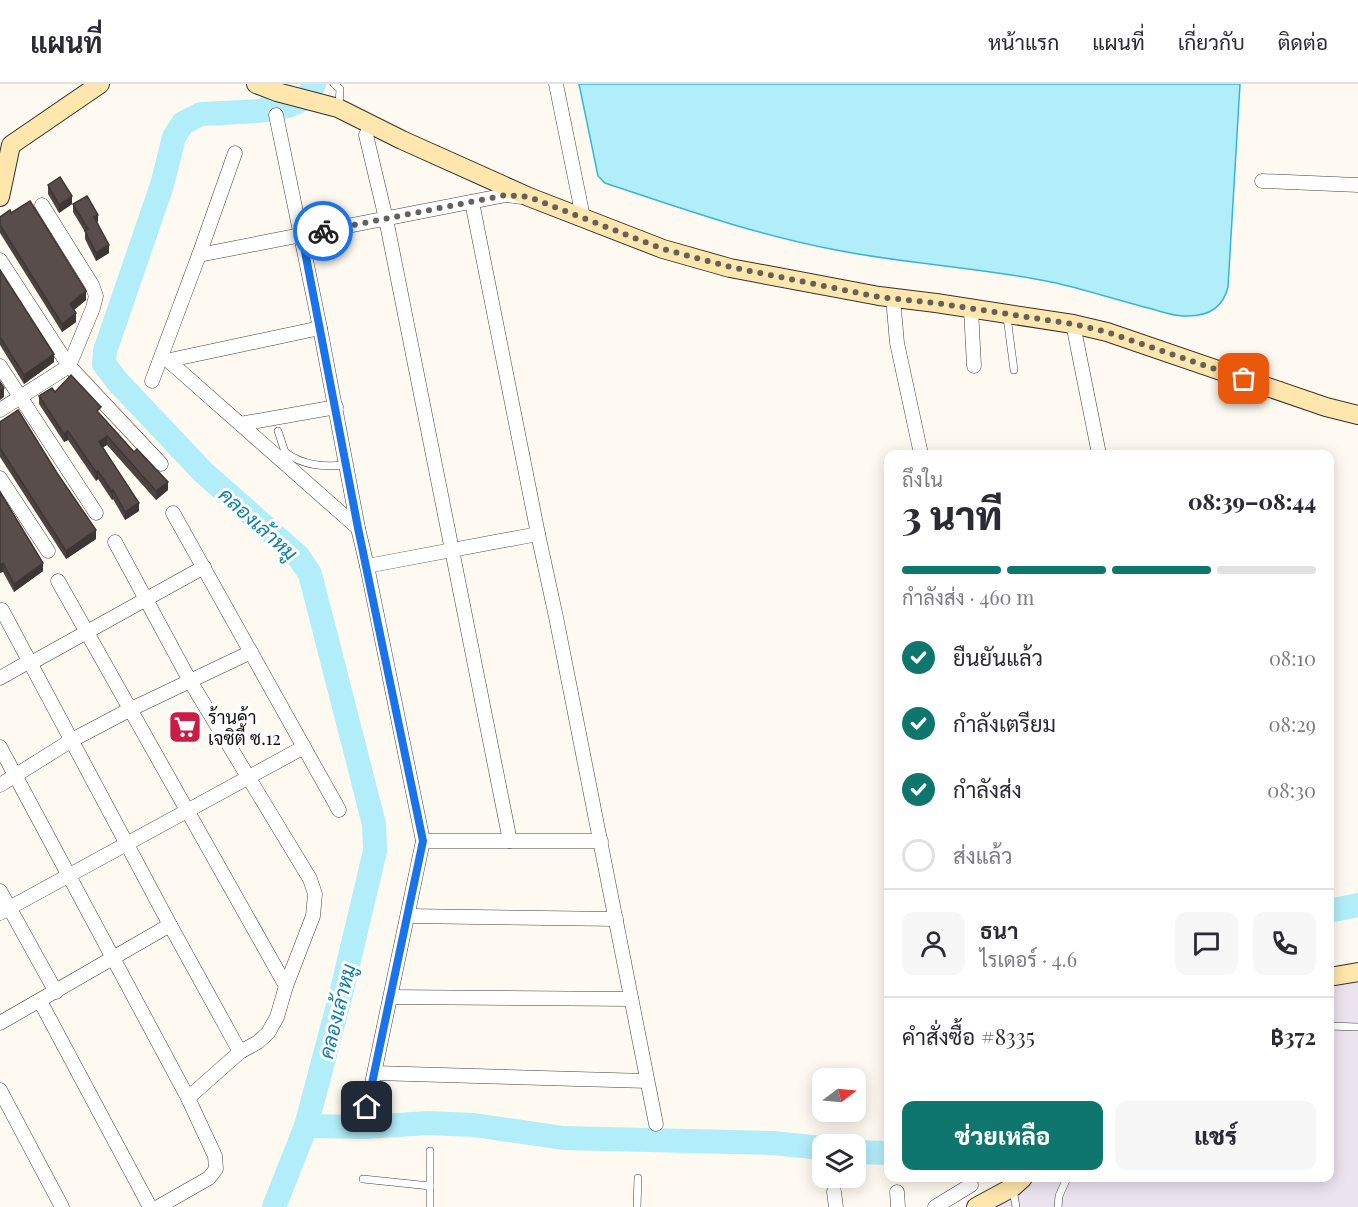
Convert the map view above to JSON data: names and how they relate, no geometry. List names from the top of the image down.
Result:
{
  "water": ["คลองเล้าหมู"],
  "places": {
    "supermarket": ["ร้านค้า เจซิตี้ ซ.12"]
  },
  "north": "right",
  "page": {
    "header": "แผนที่",
    "nav": [
      "หน้าแรก",
      "แผนที่",
      "เกี่ยวกับ",
      "ติดต่อ"
    ],
    "heading": ["3 นาที", "ถึงใน", "08:39–08:44"],
    "panel": [
      "ธนา",
      "ไรเดอร์ · 4.6",
      "คำสั่งซื้อ #8335",
      "฿372"
    ],
    "bar": "กำลังส่ง · 460 m",
    "list": [
      ["ยืนยันแล้ว", "08:10"],
      ["กำลังเตรียม", "08:29"],
      ["กำลังส่ง", "08:30"],
      "ส่งแล้ว"
    ],
    "buttons": ["ช่วยเหลือ", "แชร์"]
  }
}
